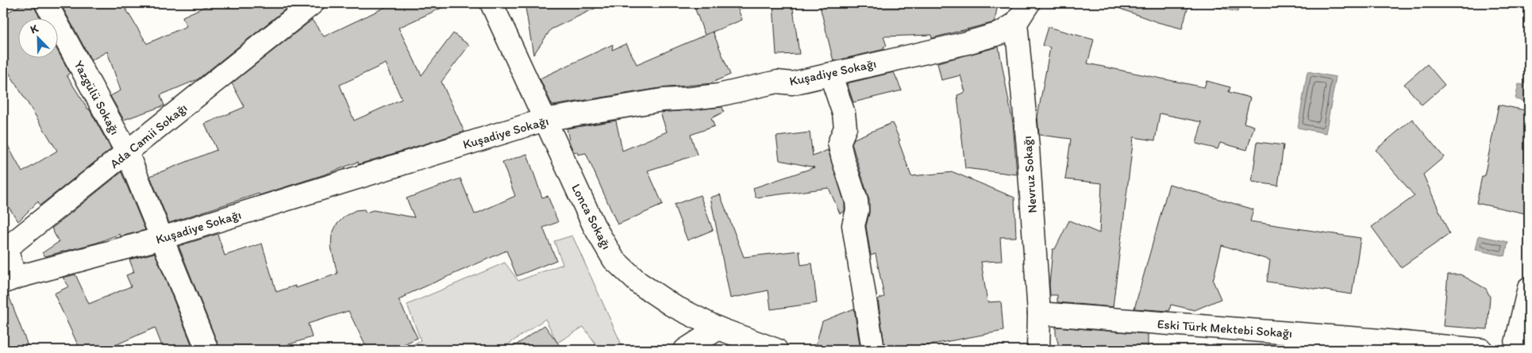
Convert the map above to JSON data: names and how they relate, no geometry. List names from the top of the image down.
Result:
{
  "streets": {
    "street": [
      "Kuşadiye Sokağı",
      "Yazgülü Sokağı",
      "Ada Camii Sokağı",
      "Nevruz Sokağı",
      "Lonca Sokağı",
      "Eski Türk Mektebi Sokağı"
    ]
  },
  "crossings": [
    ["Kuşadiye Sokağı", "Yazgülü Sokağı"],
    ["Kuşadiye Sokağı", "Ada Camii Sokağı"],
    ["Kuşadiye Sokağı", "Nevruz Sokağı"],
    ["Kuşadiye Sokağı", "Lonca Sokağı"],
    ["Yazgülü Sokağı", "Ada Camii Sokağı"],
    ["Nevruz Sokağı", "Eski Türk Mektebi Sokağı"]
  ],
  "north": "top left"
}
